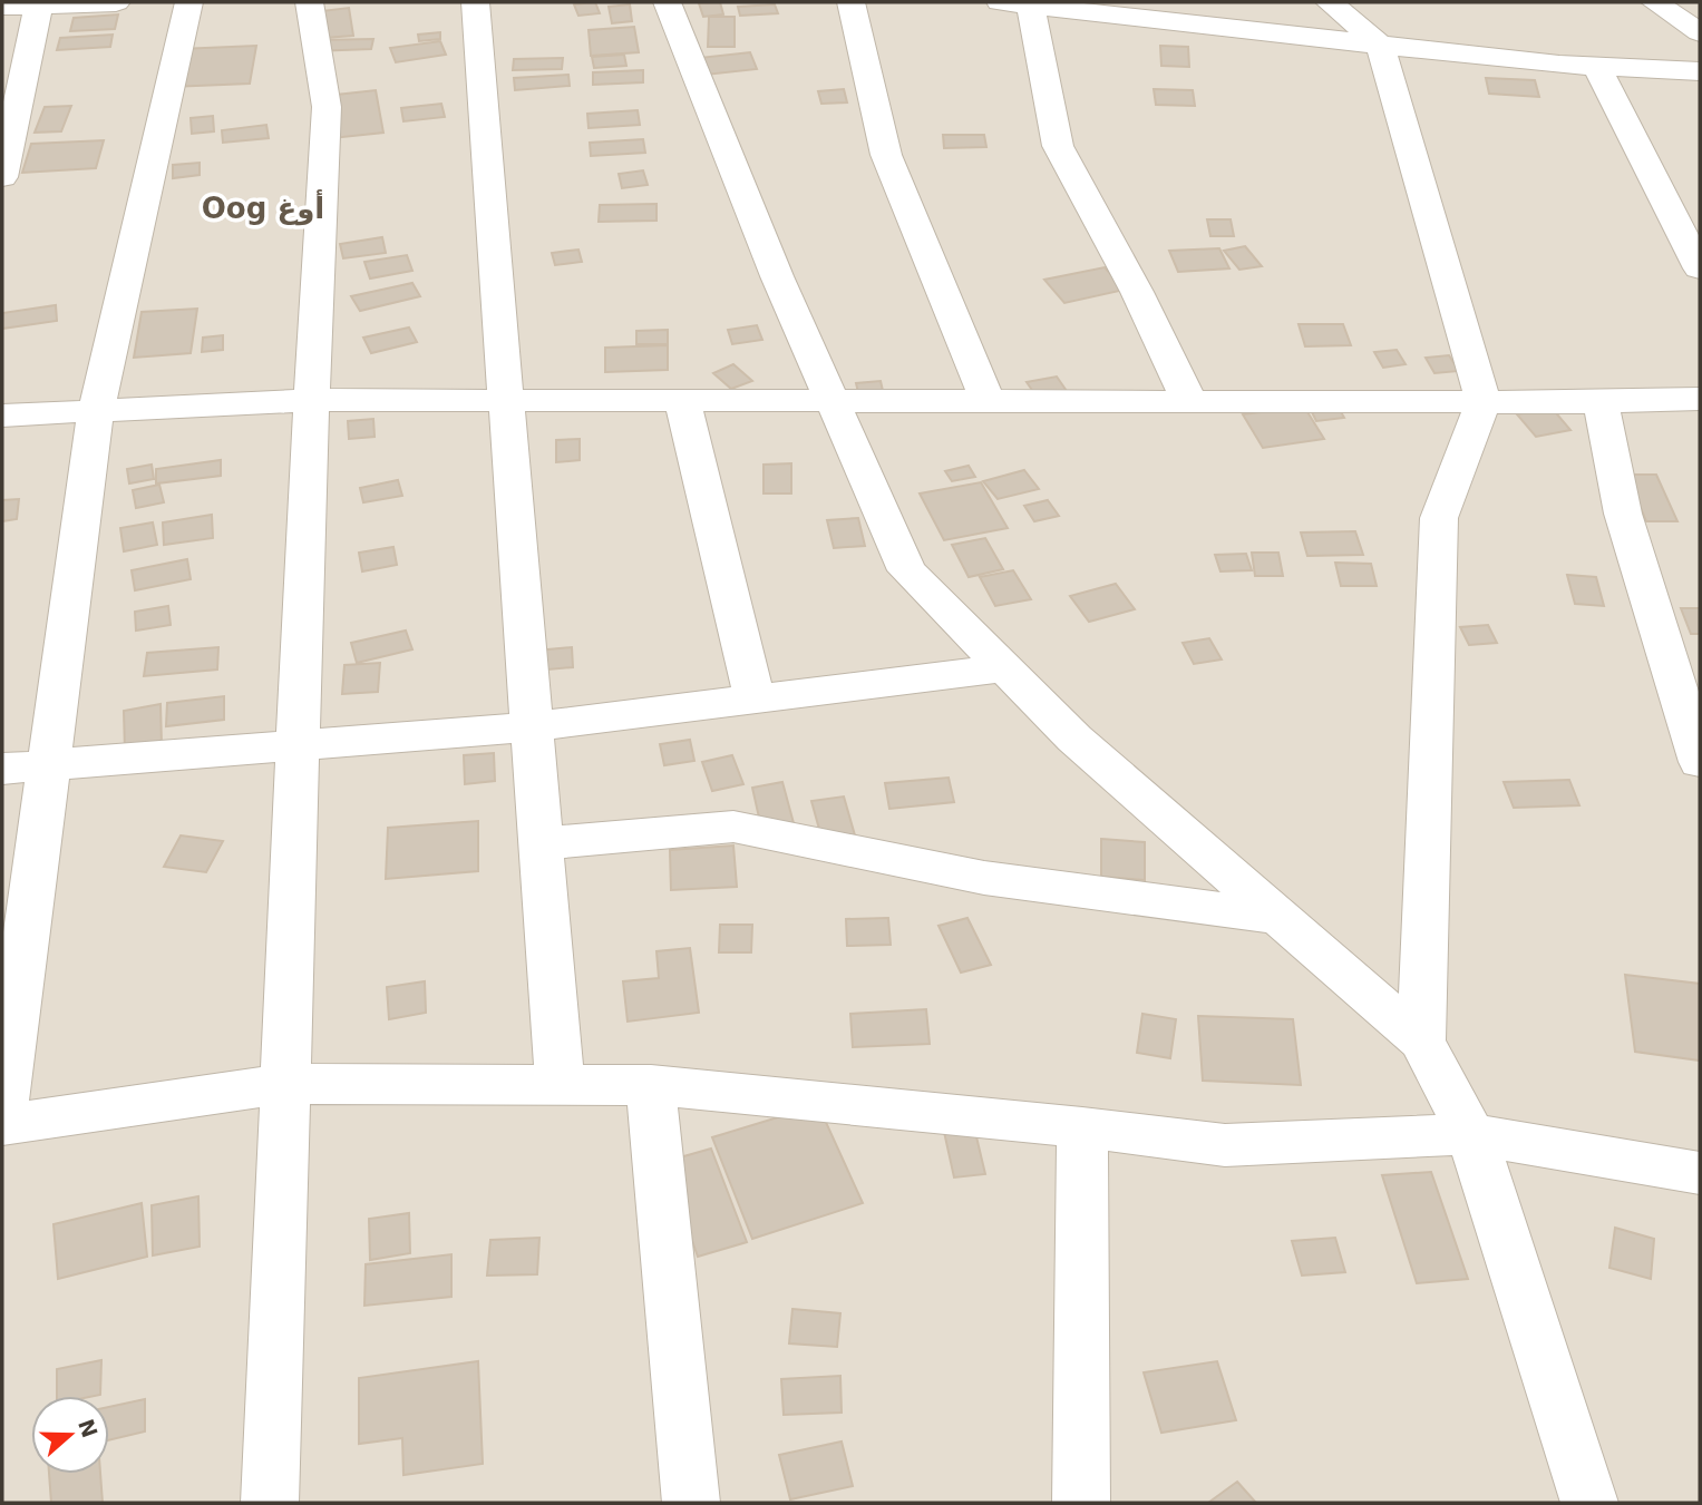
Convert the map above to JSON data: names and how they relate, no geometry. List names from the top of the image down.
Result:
{
  "districts": ["Oog أوغ"],
  "north": "right"
}
